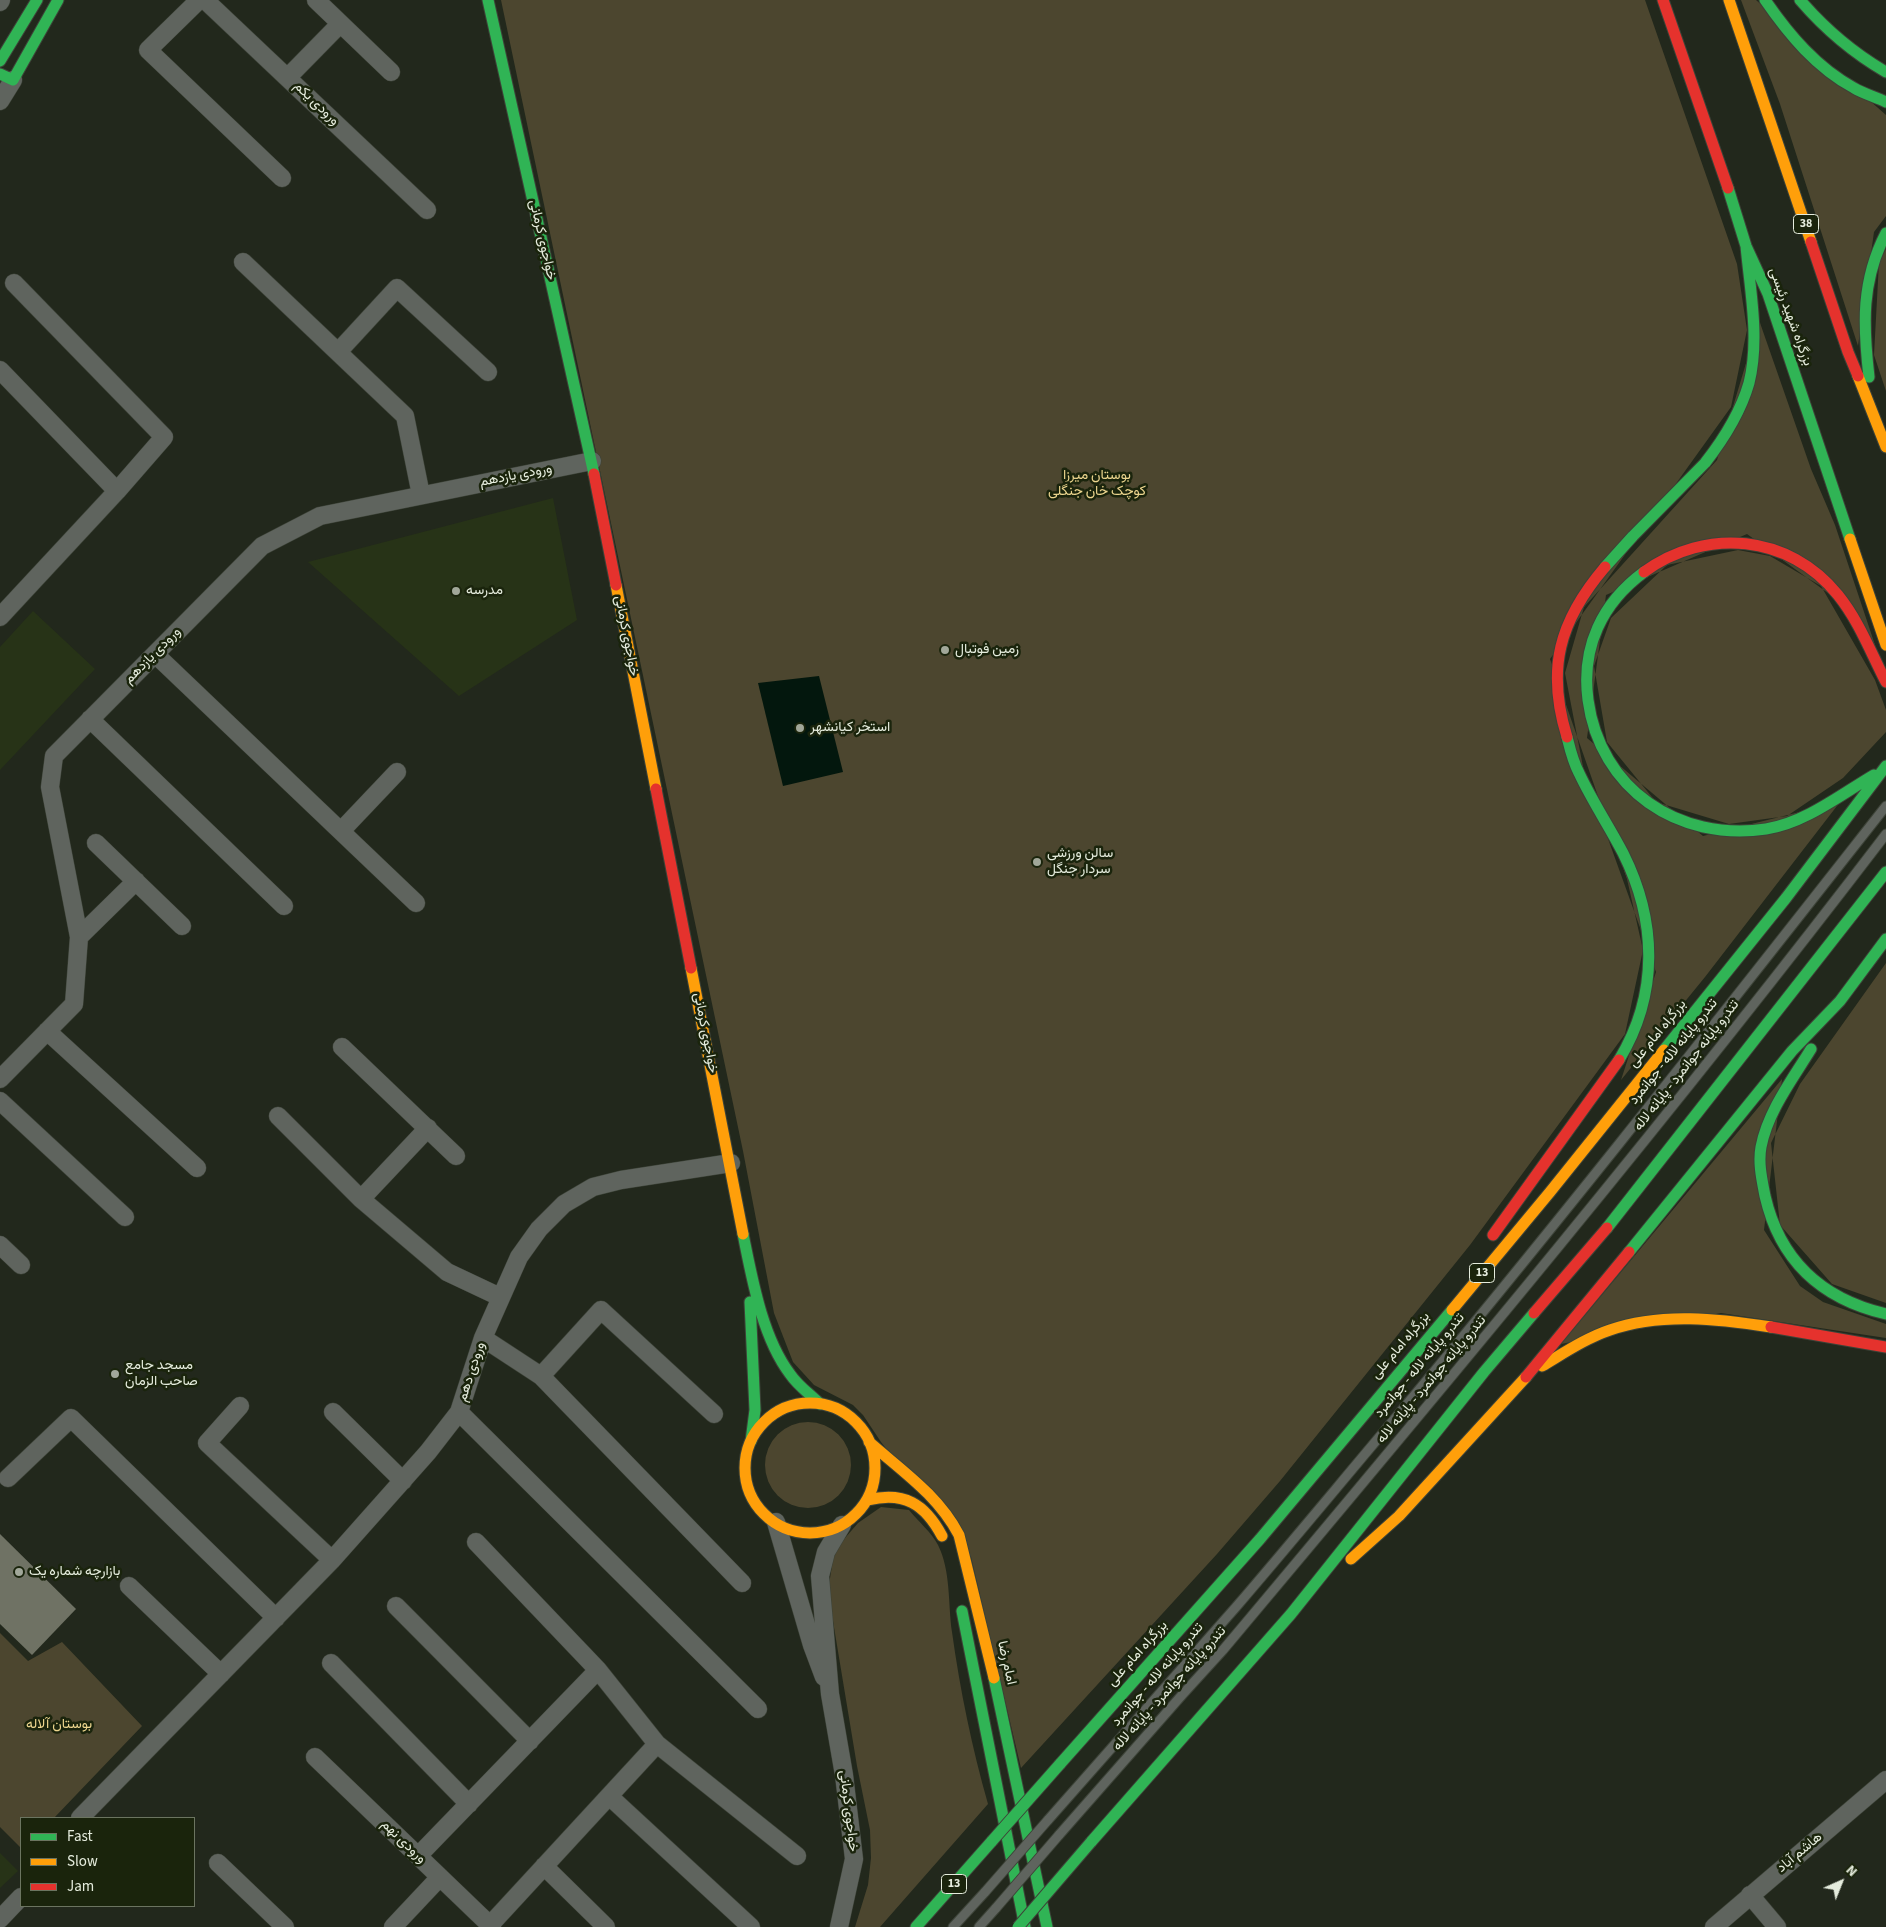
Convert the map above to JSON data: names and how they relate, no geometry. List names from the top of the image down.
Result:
{
  "streets": {
    "main road": [
      "38",
      "خواجوی کرمانی",
      "بزرگراه شهید رئیسی",
      "بزرگراه امام علی",
      "13",
      "امام رضا"
    ],
    "street": [
      "ورودی یکم",
      "ورودی یازدهم",
      "ورودی دهم",
      "ورودی نهم",
      "هاشم آباد"
    ],
    "lane": ["تندرو پایانه لاله - جوانمرد", "تندرو پایانه جوانمرد - پایانه لاله"]
  },
  "crossings": [
    ["خواجوی کرمانی", "ورودی یازدهم"],
    ["خواجوی کرمانی", "ورودی دهم"]
  ],
  "parks": ["بوستان میرزا کوچک خان جنگلی", "بوستان آلاله"],
  "places": [
    "مدرسه",
    "زمین فوتبال",
    "استخر کیانشهر",
    "سالن ورزشی سردار جنگل",
    "مسجد جامع صاحب الزمان",
    "بازارچه شماره یک"
  ],
  "legend": ["Fast", "Slow", "Jam"],
  "north": "top right"
}
